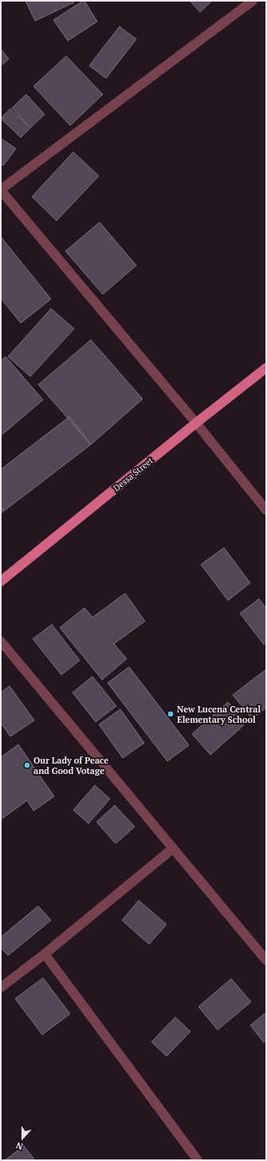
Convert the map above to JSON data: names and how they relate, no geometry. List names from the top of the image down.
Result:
{
  "streets": {
    "main road": ["Dessa Street"]
  },
  "places": ["New Lucena Central Elementary School", "Our Lady of Peace and Good Votage"],
  "north": "bottom"
}
